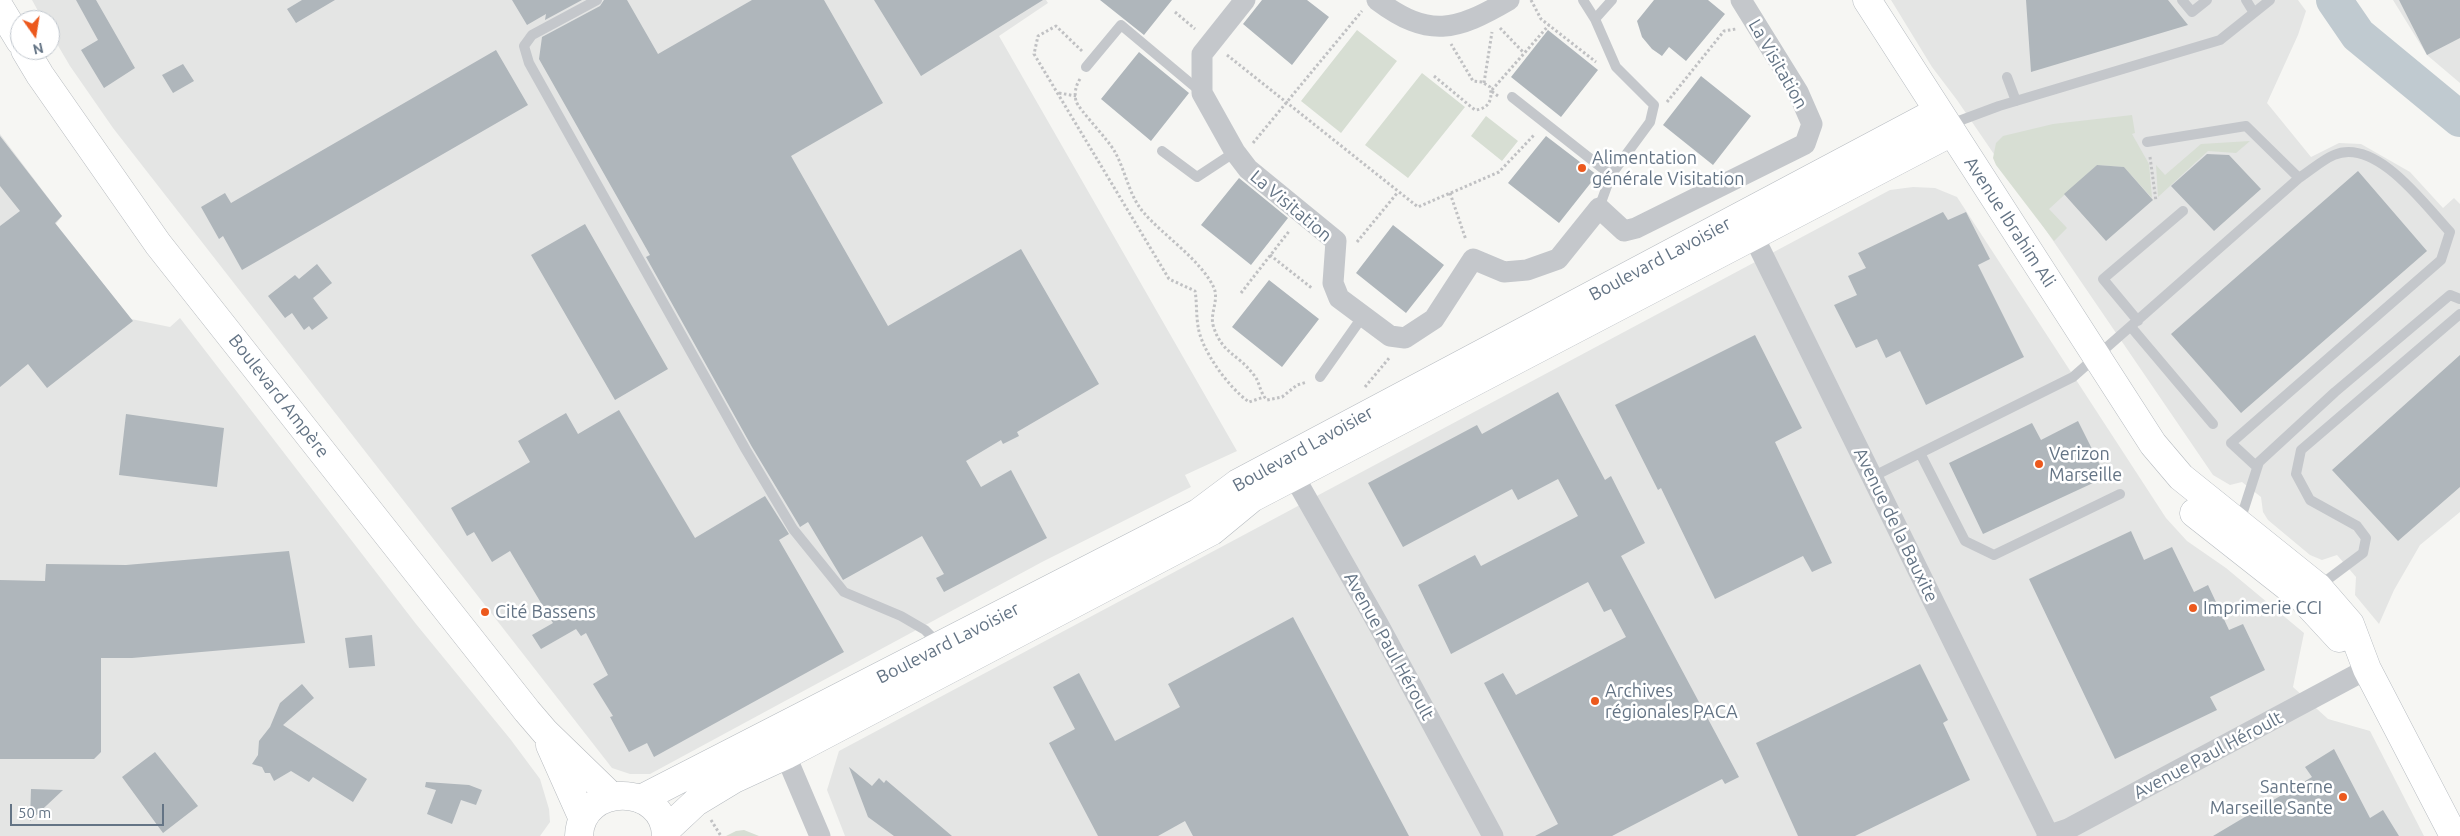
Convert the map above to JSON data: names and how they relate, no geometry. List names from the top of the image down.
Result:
{
  "streets": {
    "street": [
      "La Visitation",
      "Avenue Ibrahim Ali",
      "Boulevard Lavoisier",
      "Boulevard Ampère",
      "Avenue de la Bauxite",
      "Avenue Paul Héroult"
    ]
  },
  "crossings": [
    ["Avenue Ibrahim Ali", "Boulevard Lavoisier"],
    ["Avenue Ibrahim Ali", "Avenue Paul Héroult"],
    ["Boulevard Lavoisier", "Avenue de la Bauxite"],
    ["Boulevard Lavoisier", "Avenue Paul Héroult"],
    ["Avenue de la Bauxite", "Avenue Paul Héroult"]
  ],
  "places": [
    "Alimentation générale Visitation",
    "Verizon Marseille",
    "Imprimerie CCI",
    "Cité Bassens",
    "Archives régionales PACA",
    "Santerne Marseille Sante"
  ],
  "scale_bar": "50 m",
  "north": "bottom"
}
